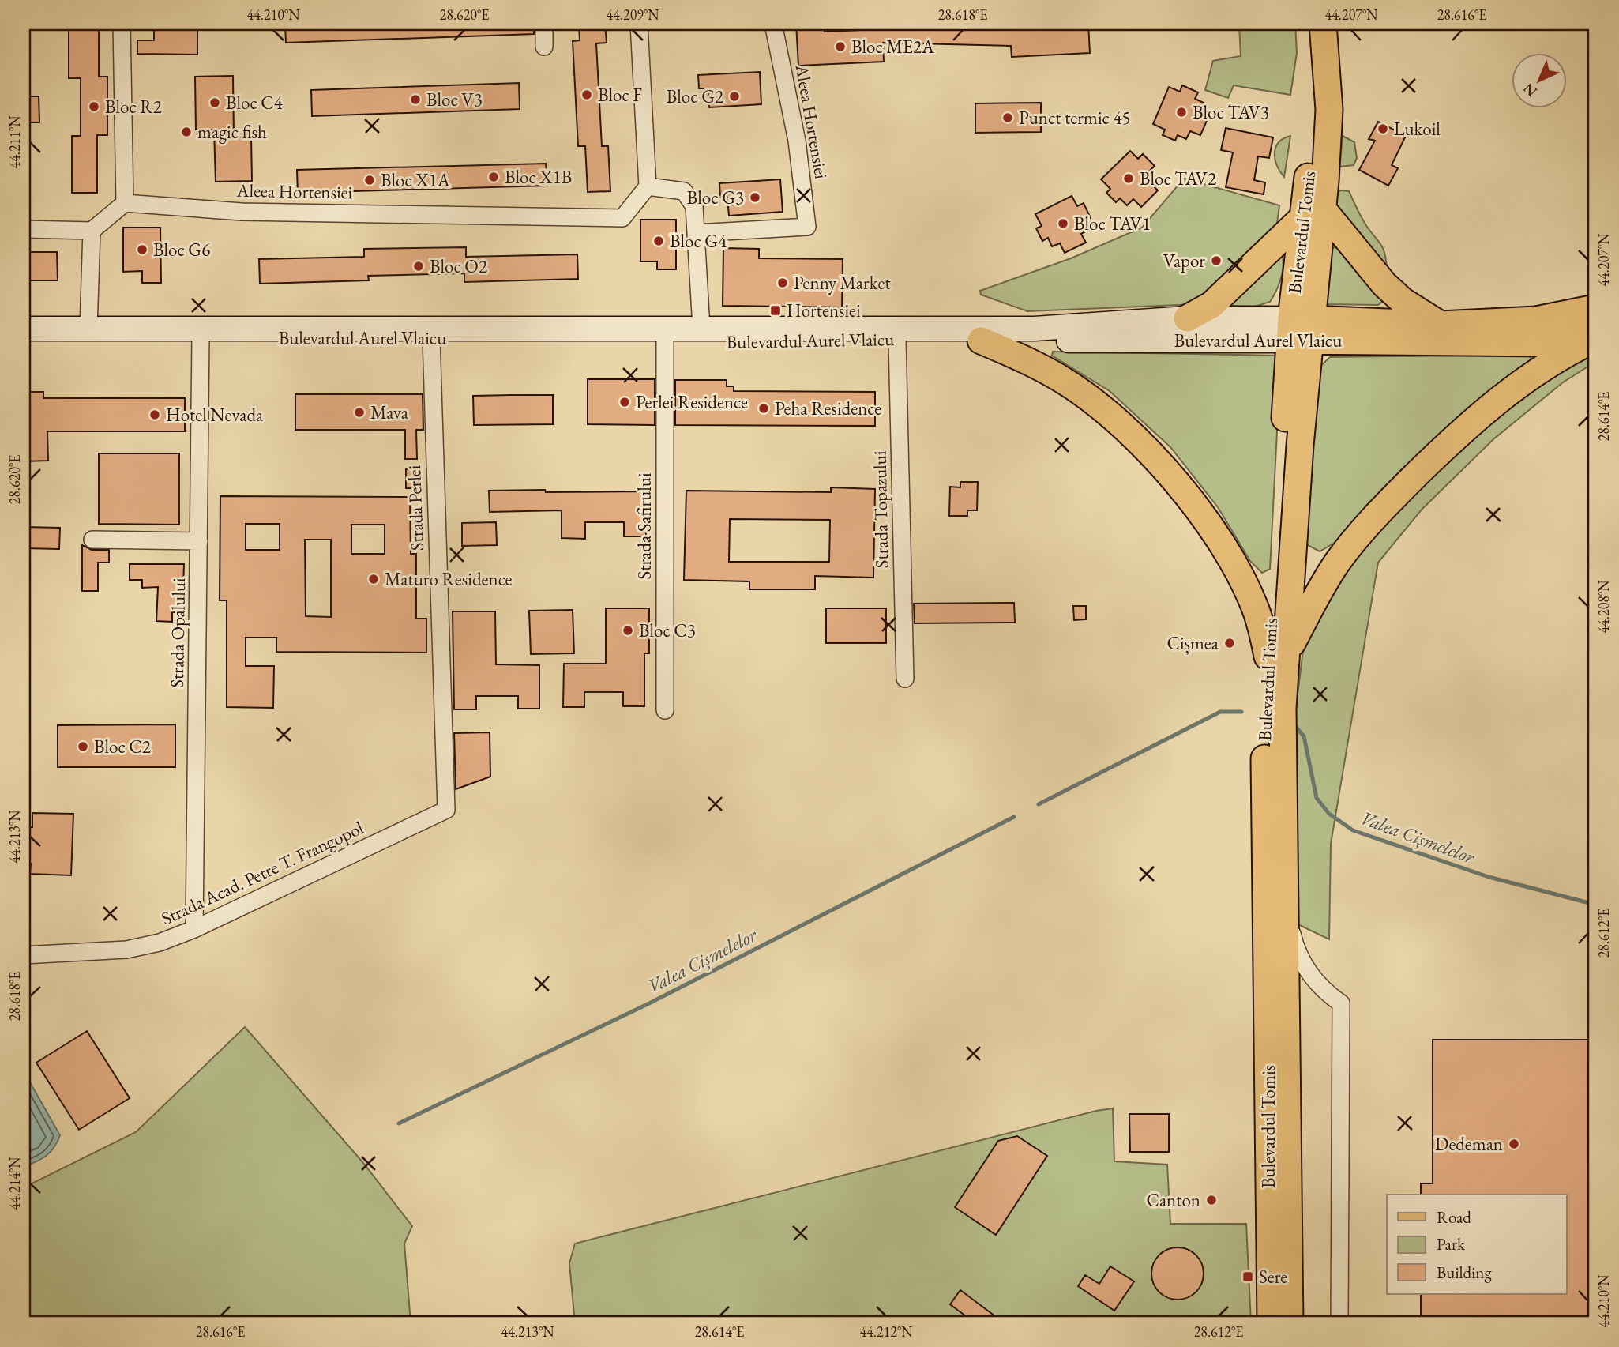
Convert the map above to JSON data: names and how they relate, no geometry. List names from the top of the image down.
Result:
{
  "streets": {
    "main road": ["Bulevardul Tomis", "Bulevardul Aurel Vlaicu"],
    "street": [
      "Aleea Hortensiei",
      "Strada Perlei",
      "Strada Topazului",
      "Strada Safirului",
      "Strada Opalului",
      "Strada Acad. Petre T. Frangopol"
    ]
  },
  "crossings": [
    ["Bulevardul Tomis", "Bulevardul Aurel Vlaicu"],
    ["Bulevardul Aurel Vlaicu", "Strada Perlei"],
    ["Bulevardul Aurel Vlaicu", "Strada Topazului"],
    ["Bulevardul Aurel Vlaicu", "Strada Safirului"],
    ["Bulevardul Aurel Vlaicu", "Strada Opalului"],
    ["Strada Perlei", "Strada Acad. Petre T. Frangopol"],
    ["Strada Opalului", "Strada Acad. Petre T. Frangopol"]
  ],
  "water": ["Valea Cișmelelor"],
  "places": {
    "other": [
      "Bloc ME2A",
      "Bloc F",
      "Bloc G2",
      "Bloc V3",
      "Bloc C4",
      "Bloc R2",
      "Bloc TAV3",
      "Punct termic 45",
      "Lukoil",
      "magic fish",
      "Bloc X1B",
      "Bloc TAV2",
      "Bloc X1A",
      "Bloc G3",
      "Bloc TAV1",
      "Bloc G4",
      "Bloc G6",
      "Vapor",
      "Bloc O2",
      "Penny Market",
      "Perlei Residence",
      "Peha Residence",
      "Mava",
      "Hotel Nevada",
      "Maturo Residence",
      "Bloc C3",
      "Cișmea",
      "Bloc C2",
      "Dedeman",
      "Canton"
    ],
    "transit": ["Hortensiei", "Sere"]
  },
  "legend": ["Road", "Park", "Building"],
  "north": "bottom left",
  "coordinates": [
    "44.210°N",
    "28.620°E",
    "44.209°N",
    "28.618°E",
    "44.207°N",
    "28.616°E",
    "44.211°N",
    "28.614°E",
    "44.208°N",
    "44.213°N",
    "28.612°E",
    "44.214°N",
    "44.212°N"
  ]
}
